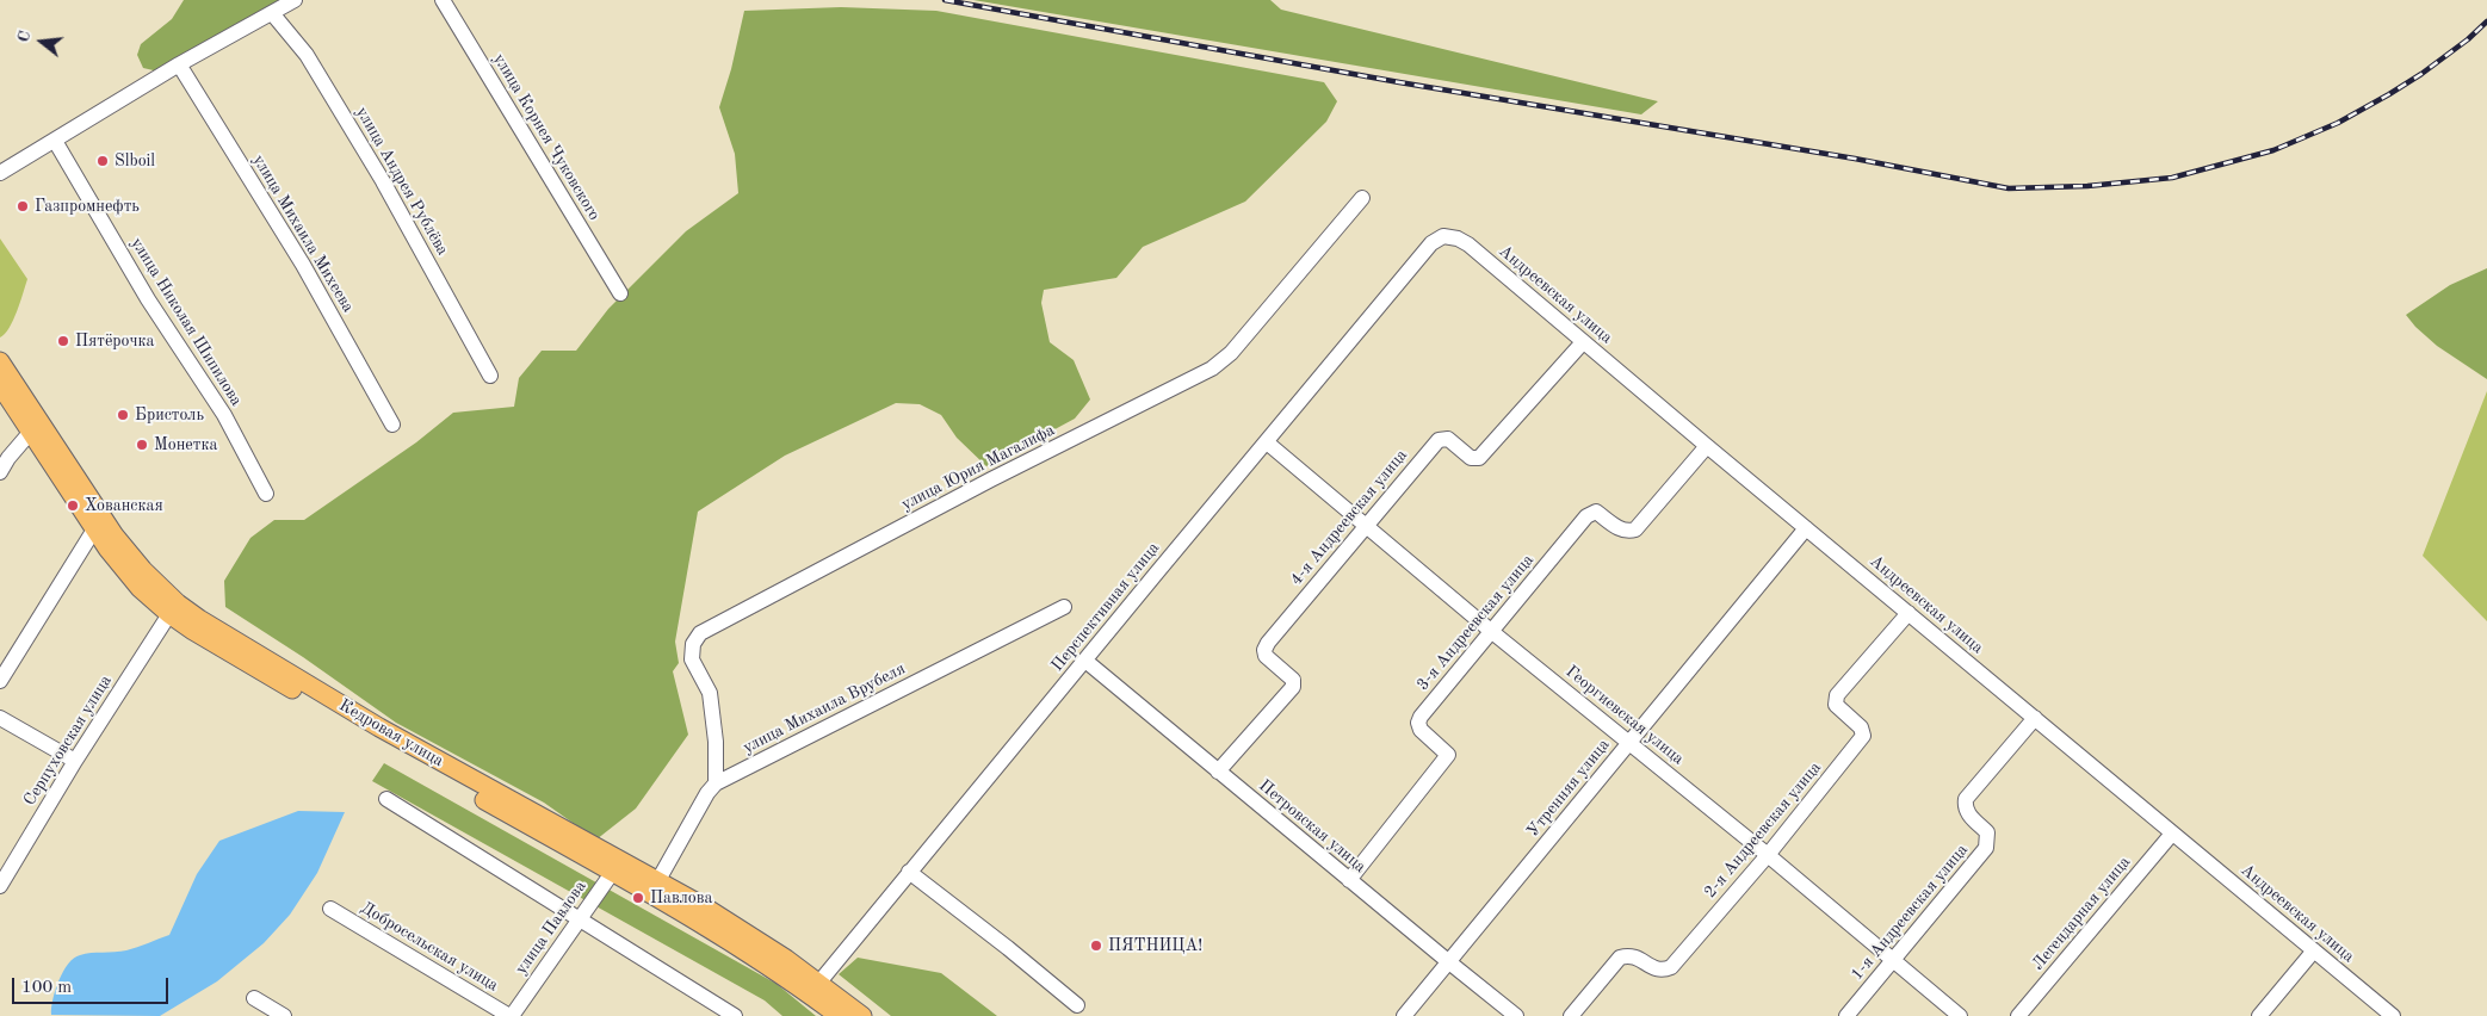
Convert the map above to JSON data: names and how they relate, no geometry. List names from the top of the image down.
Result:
{
  "streets": {
    "main road": ["Кедровая улица"],
    "street": [
      "улица Корнея Чуковского",
      "улица Андрея Рублёва",
      "улица Михаила Михеева",
      "Андреевская улица",
      "улица Николая Шипилова",
      "улица Юрия Магалифа",
      "4-я Андреевская улица",
      "Перспективная улица",
      "3-я Андреевская улица",
      "улица Михаила Врубеля",
      "Георгиевская улица",
      "Серпуховская улица",
      "Утренняя улица",
      "Петровская улица",
      "2-я Андреевская улица",
      "1-я Андреевская улица",
      "Легендарная улица",
      "улица Павлова",
      "Добросельская улица"
    ]
  },
  "crossings": [
    ["Андреевская улица", "4-я Андреевская улица"],
    ["Андреевская улица", "Перспективная улица"],
    ["Андреевская улица", "3-я Андреевская улица"],
    ["Андреевская улица", "Утренняя улица"],
    ["Андреевская улица", "2-я Андреевская улица"],
    ["Андреевская улица", "1-я Андреевская улица"],
    ["Андреевская улица", "Легендарная улица"],
    ["улица Юрия Магалифа", "улица Михаила Врубеля"],
    ["4-я Андреевская улица", "Георгиевская улица"],
    ["4-я Андреевская улица", "Петровская улица"],
    ["Перспективная улица", "Георгиевская улица"],
    ["Перспективная улица", "Кедровая улица"],
    ["Перспективная улица", "Петровская улица"],
    ["3-я Андреевская улица", "Георгиевская улица"],
    ["3-я Андреевская улица", "Петровская улица"],
    ["улица Михаила Врубеля", "Кедровая улица"],
    ["Георгиевская улица", "Утренняя улица"],
    ["Георгиевская улица", "2-я Андреевская улица"],
    ["Георгиевская улица", "1-я Андреевская улица"],
    ["Кедровая улица", "Серпуховская улица"],
    ["Кедровая улица", "улица Павлова"],
    ["Утренняя улица", "Петровская улица"],
    ["улица Павлова", "Добросельская улица"]
  ],
  "places": [
    "Slboil",
    "Газпромнефть",
    "Пятёрочка",
    "Бристоль",
    "Монетка",
    "Хованская",
    "Павлова",
    "ПЯТНИЦА!"
  ],
  "scale_bar": "100 m",
  "north": "left"
}
